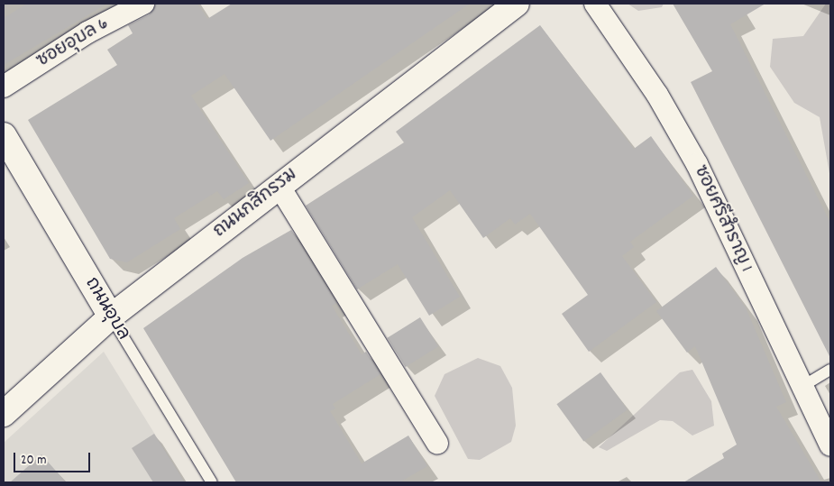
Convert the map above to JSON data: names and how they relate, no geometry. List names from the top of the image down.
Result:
{
  "streets": {
    "main road": ["ถนนกสิกรรม", "ถนนอุบล"],
    "street": ["ซอยอุบล 6", "ซอยศรีสำราญ 1"]
  },
  "crossings": [
    ["ถนนกสิกรรม", "ถนนอุบล"]
  ],
  "scale_bar": "20 m"
}
